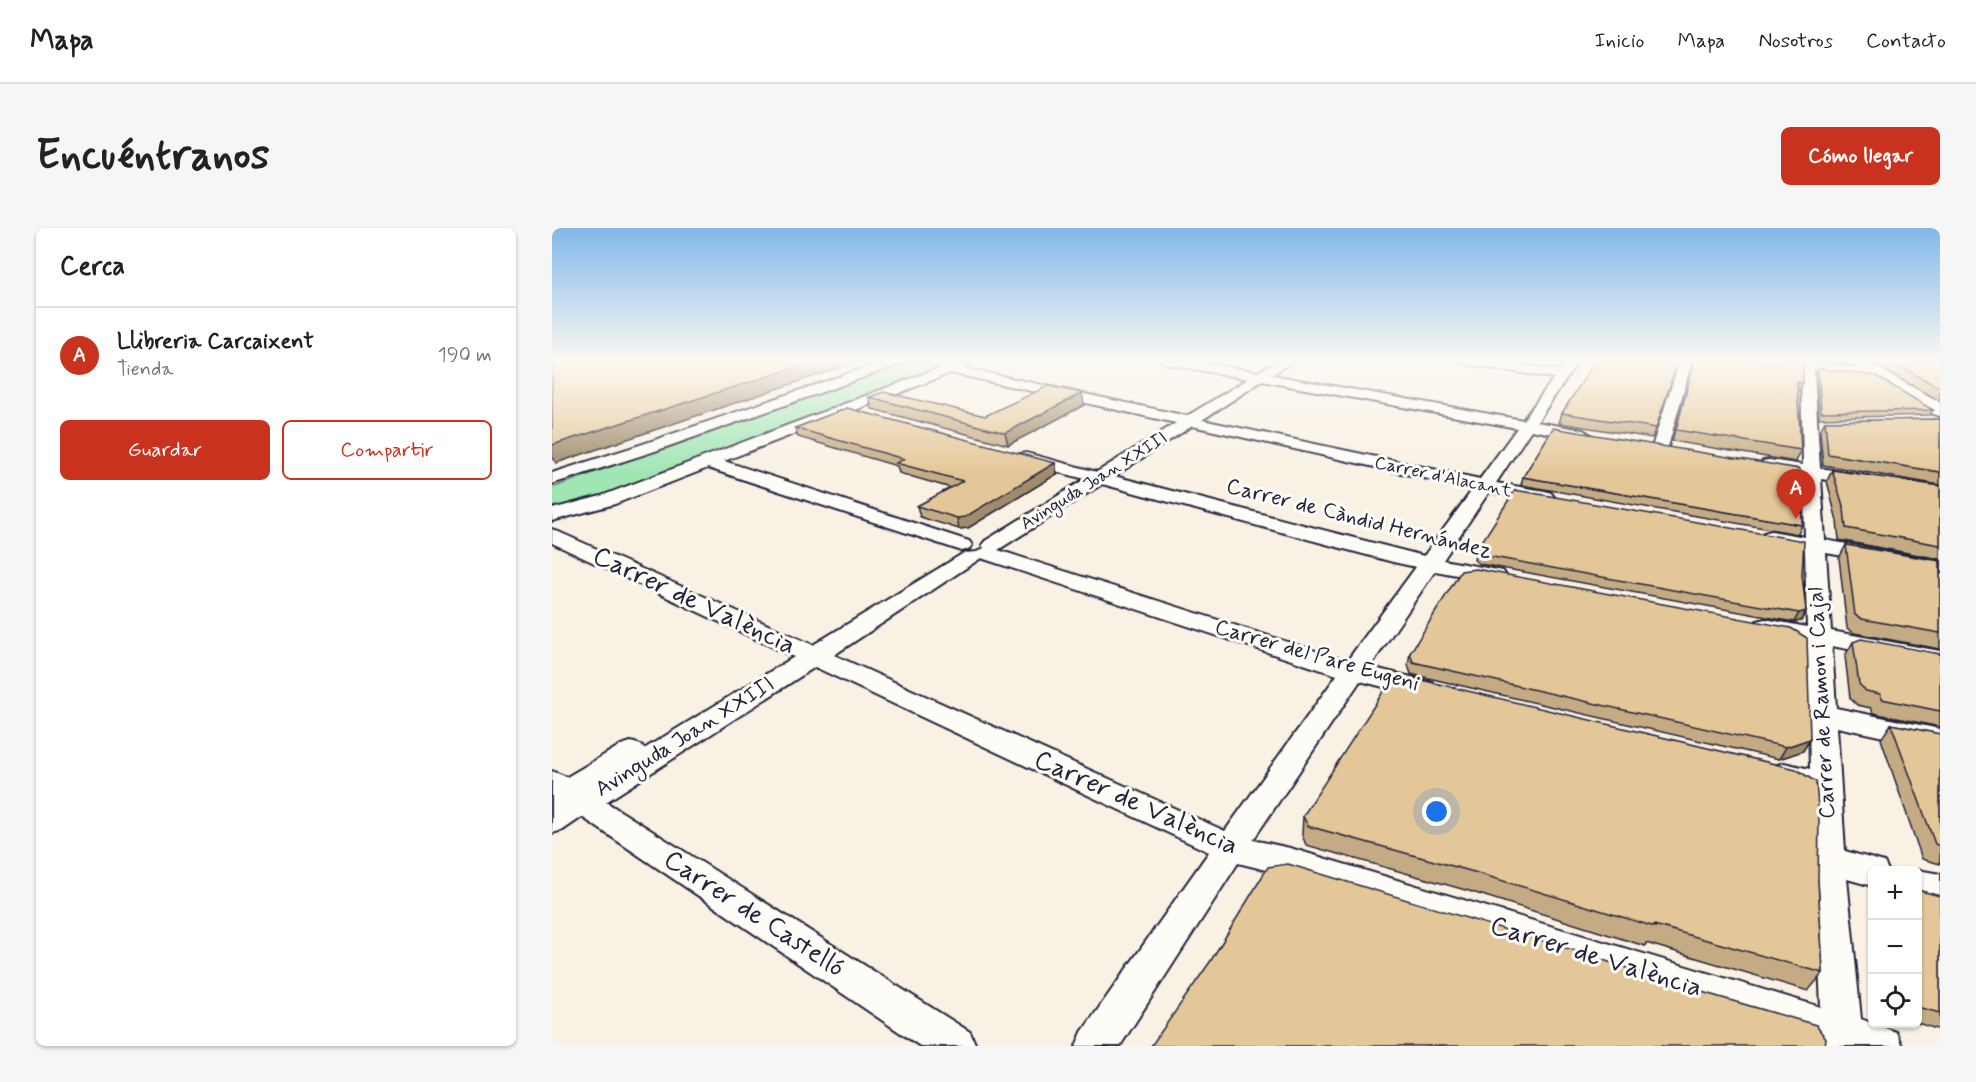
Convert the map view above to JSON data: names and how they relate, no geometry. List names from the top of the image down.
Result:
{
  "streets": {
    "street": [
      "Carrer d'Alacant",
      "Avinguda Joan XXIII",
      "Carrer de Càndid Hernández",
      "Carrer de València",
      "Carrer del Pare Eugeni",
      "Carrer de Ramon i Cajal",
      "Carrer de Castelló"
    ]
  },
  "crossings": [
    ["Carrer d'Alacant", "Avinguda Joan XXIII"],
    ["Avinguda Joan XXIII", "Carrer de Càndid Hernández"],
    ["Avinguda Joan XXIII", "Carrer de València"],
    ["Avinguda Joan XXIII", "Carrer del Pare Eugeni"],
    ["Avinguda Joan XXIII", "Carrer de Castelló"],
    ["Carrer de València", "Carrer de Ramon i Cajal"]
  ],
  "page": {
    "header": "Mapa",
    "nav": [
      "Inicio",
      "Mapa",
      "Nosotros",
      "Contacto"
    ],
    "buttons": [
      "Cómo llegar",
      ["Guardar", "Compartir"]
    ],
    "title": "Encuéntranos",
    "heading": "Cerca",
    "list": [
      {
        "mark": "A",
        "name": "Llibreria Carcaixent",
        "note": "Tienda",
        "value": "190 m"
      }
    ],
    "pins": "A",
    "map_buttons": ["+", "−"]
  }
}
